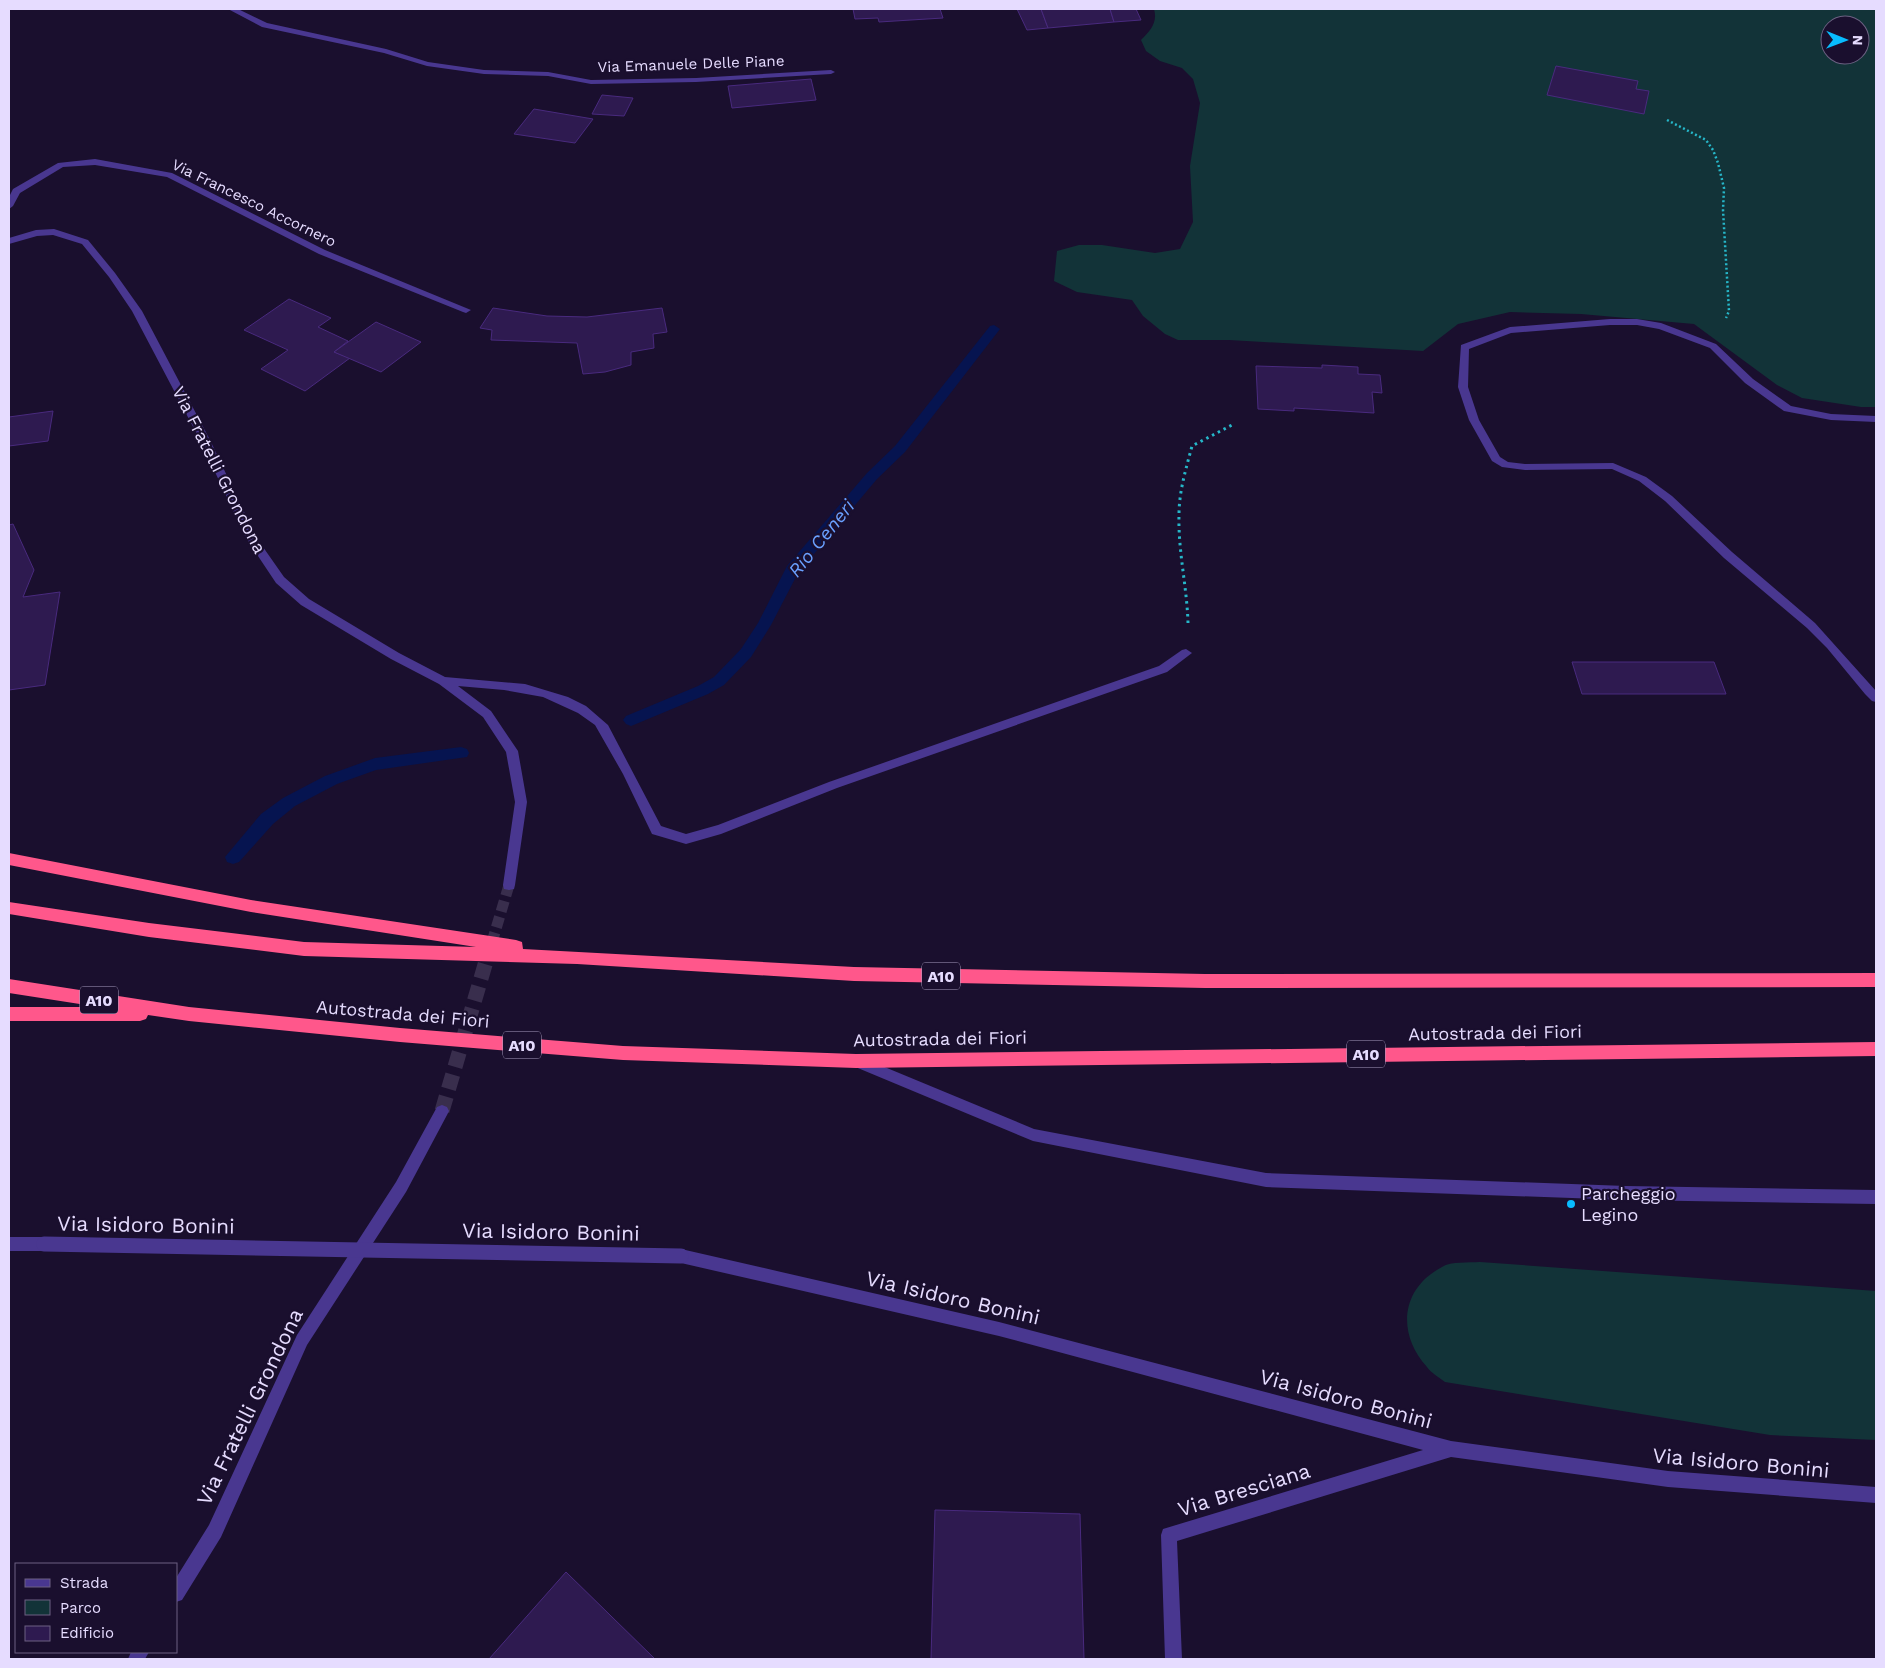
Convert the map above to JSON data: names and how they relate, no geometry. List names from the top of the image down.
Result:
{
  "streets": {
    "highway": ["A10", "Autostrada dei Fiori"],
    "street": [
      "Via Emanuele Delle Piane",
      "Via Francesco Accornero",
      "Via Fratelli Grondona",
      "Via Isidoro Bonini",
      "Via Bresciana"
    ]
  },
  "crossings": [
    ["A10", "Autostrada dei Fiori"],
    ["Via Isidoro Bonini", "Via Bresciana"]
  ],
  "water": ["Rio Ceneri"],
  "places": ["Parcheggio Legino"],
  "legend": ["Strada", "Parco", "Edificio"],
  "north": "right"
}
